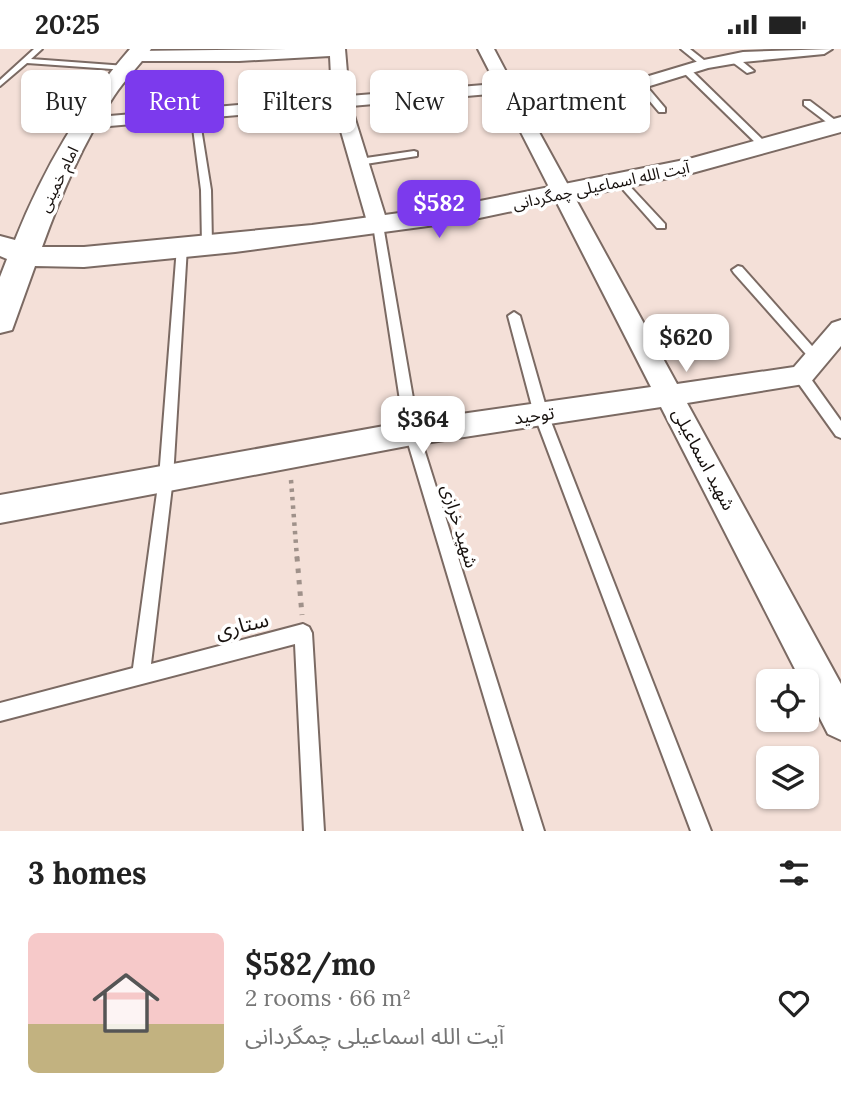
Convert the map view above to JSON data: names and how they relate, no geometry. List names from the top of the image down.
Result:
{
  "streets": {
    "main road": ["امام خمینی", "آیت الله اسماعیلی چمگردانی"],
    "street": ["توحید", "شهید اسماعیلی"],
    "lane": ["شهید خرازی", "ستاری"]
  },
  "crossings": [
    ["امام خمینی", "آیت الله اسماعیلی چمگردانی"],
    ["آیت الله اسماعیلی چمگردانی", "شهید اسماعیلی"],
    ["آیت الله اسماعیلی چمگردانی", "شهید خرازی"],
    ["توحید", "شهید اسماعیلی"],
    ["توحید", "شهید خرازی"]
  ],
  "page": {
    "status": "20:25",
    "chip": [
      "Buy",
      "Rent",
      "Filters",
      "New",
      "Apartment"
    ],
    "price": ["$582", "$620", "$364"],
    "heading": "3 homes",
    "list": [
      {
        "name": "$582/mo",
        "note": "2 rooms · 66 m² · آیت الله اسماعیلی چمگردانی"
      }
    ]
  }
}
